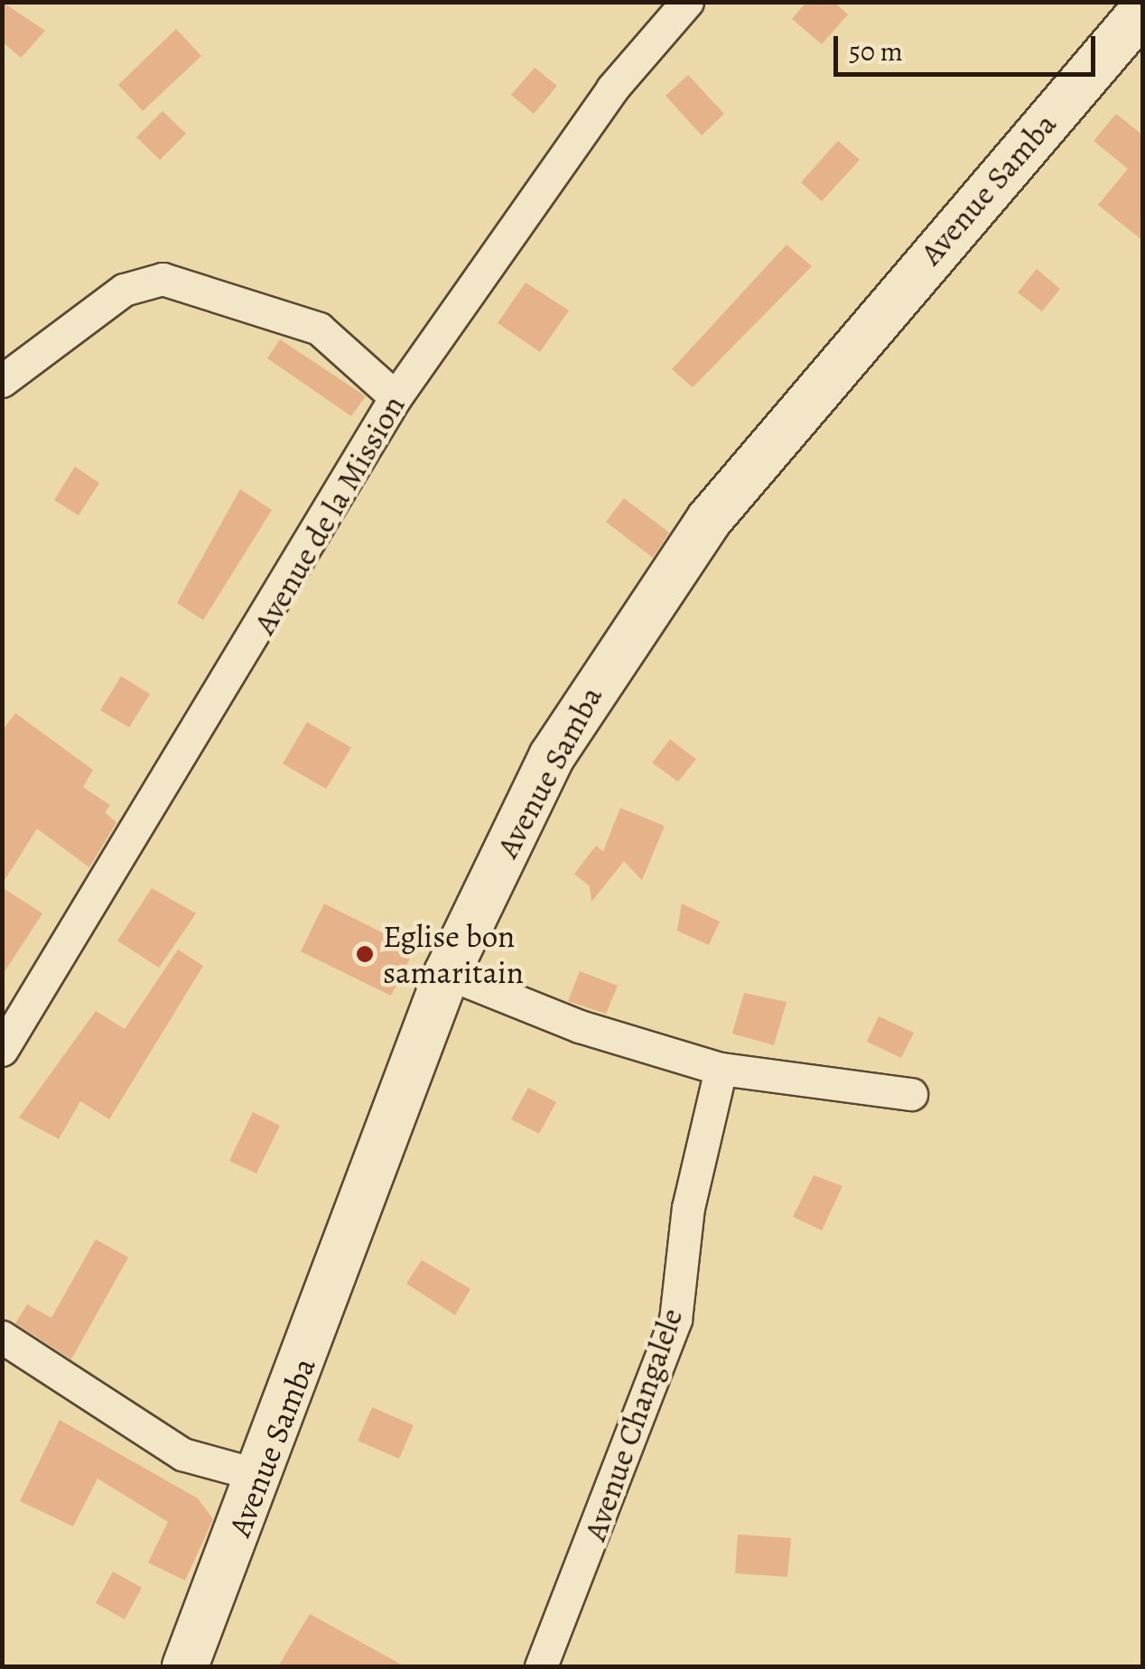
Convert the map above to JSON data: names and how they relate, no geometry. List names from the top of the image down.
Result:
{
  "streets": {
    "street": ["Avenue Samba", "Avenue de la Mission", "Avenue Changalele"]
  },
  "places": ["Eglise bon samaritain"],
  "scale_bar": "50 m"
}
